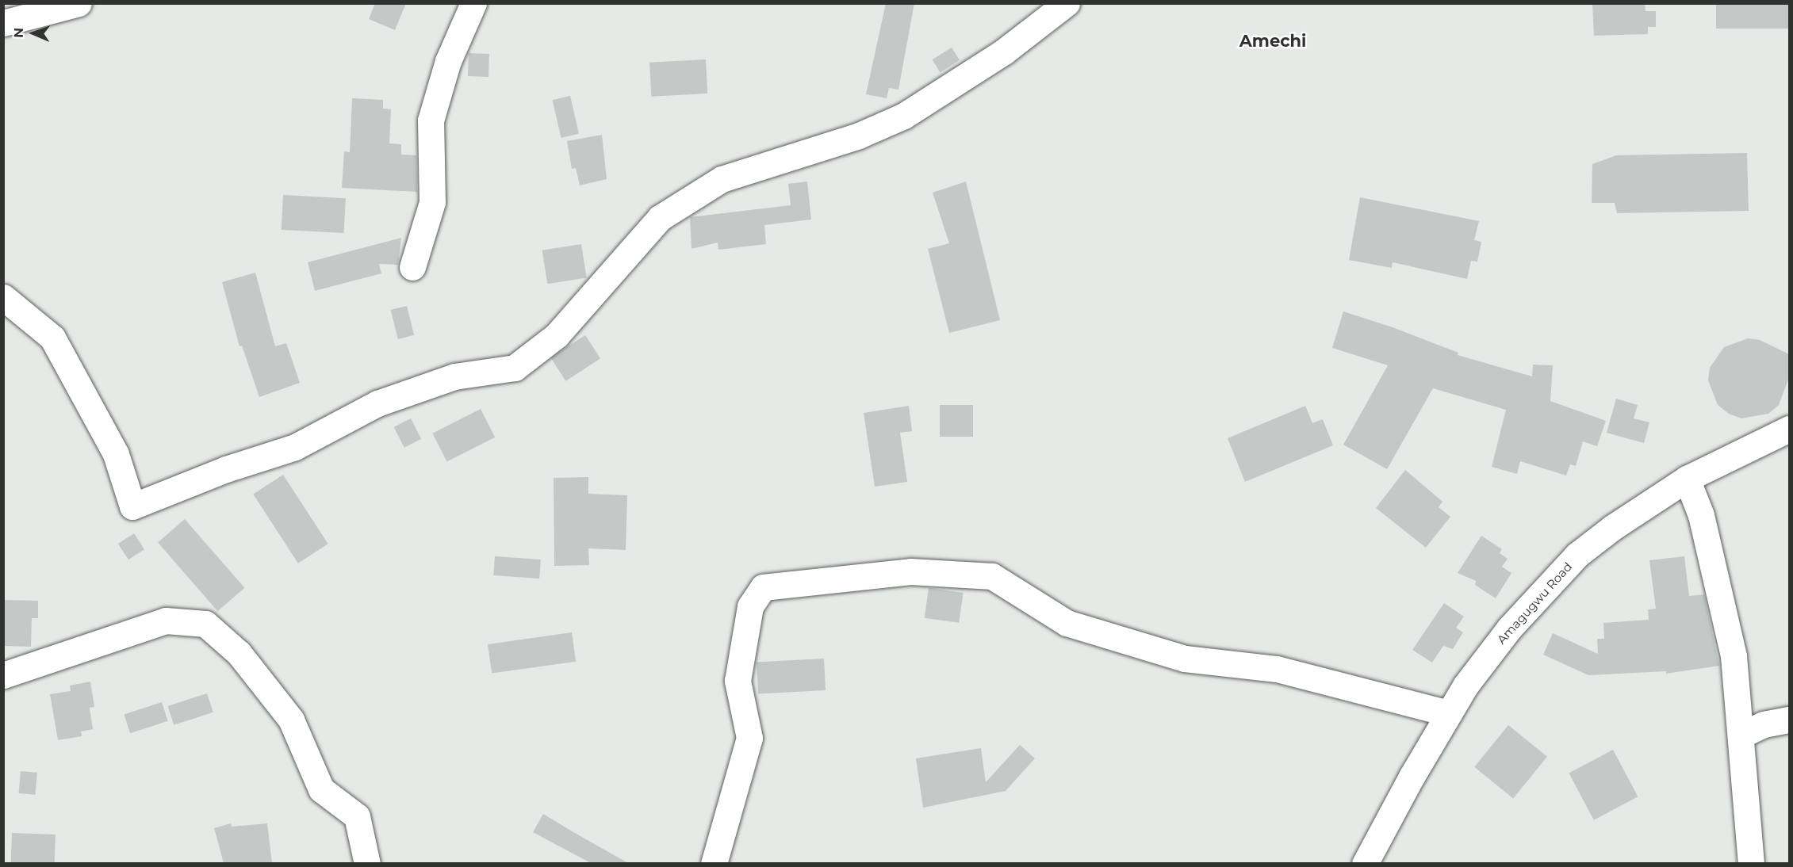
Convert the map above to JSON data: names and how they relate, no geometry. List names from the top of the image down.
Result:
{
  "streets": {
    "street": ["Amagugwu Road"]
  },
  "districts": ["Amechi"],
  "north": "left"
}
